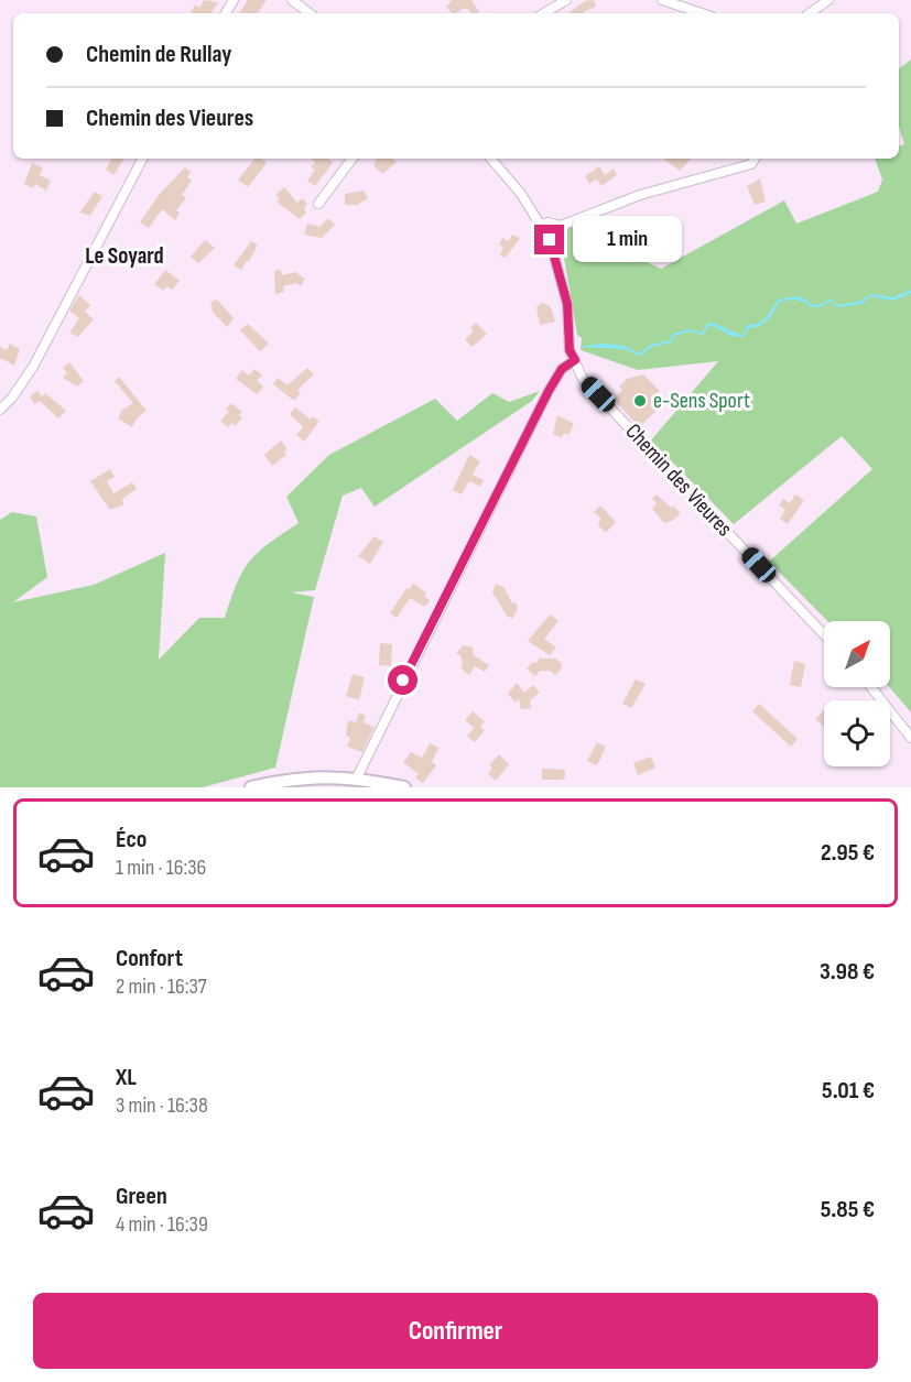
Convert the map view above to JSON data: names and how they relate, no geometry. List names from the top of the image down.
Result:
{
  "streets": {
    "street": ["Chemin des Vieures"]
  },
  "districts": ["Le Soyard"],
  "places": ["e-Sens Sport"],
  "north": "top right",
  "page": {
    "banner": ["Chemin de Rullay", "Chemin des Vieures"],
    "bubble": "1 min",
    "list": [
      {
        "name": "Éco",
        "note": "1 min · 16:36",
        "value": "2.95 €"
      },
      {
        "name": "Confort",
        "note": "2 min · 16:37",
        "value": "3.98 €"
      },
      {
        "name": "XL",
        "note": "3 min · 16:38",
        "value": "5.01 €"
      },
      {
        "name": "Green",
        "note": "4 min · 16:39",
        "value": "5.85 €"
      }
    ],
    "buttons": "Confirmer"
  }
}
